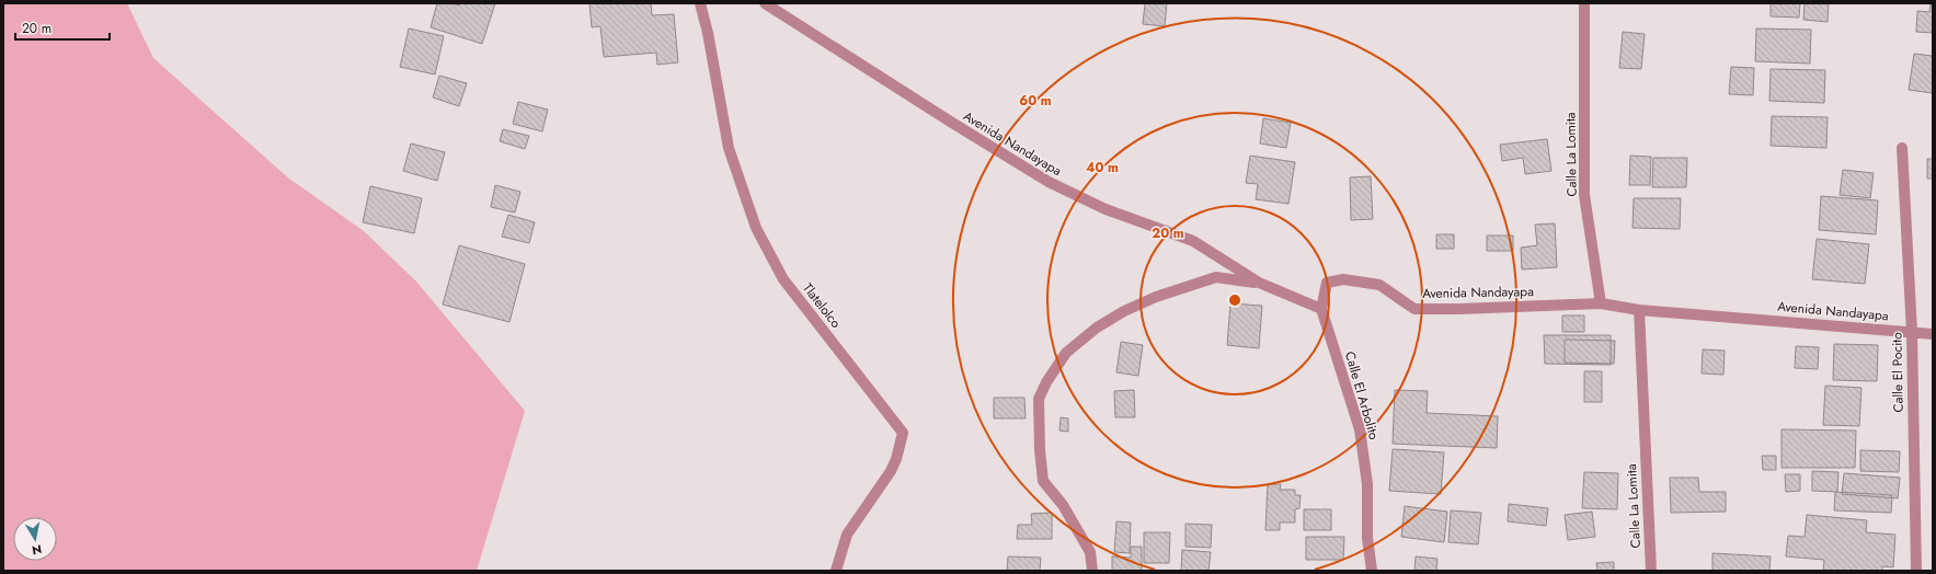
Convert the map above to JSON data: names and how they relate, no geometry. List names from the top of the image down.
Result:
{
  "streets": {
    "street": [
      "Avenida Nandayapa",
      "Calle La Lomita",
      "Tlatelolco",
      "Calle El Pocito",
      "Calle El Arbolito"
    ]
  },
  "crossings": [
    ["Avenida Nandayapa", "Calle La Lomita"],
    ["Avenida Nandayapa", "Calle El Pocito"],
    ["Avenida Nandayapa", "Calle El Arbolito"]
  ],
  "scale_bar": "20 m",
  "north": "bottom",
  "rings": ["60 m", "40 m", "20 m"]
}
